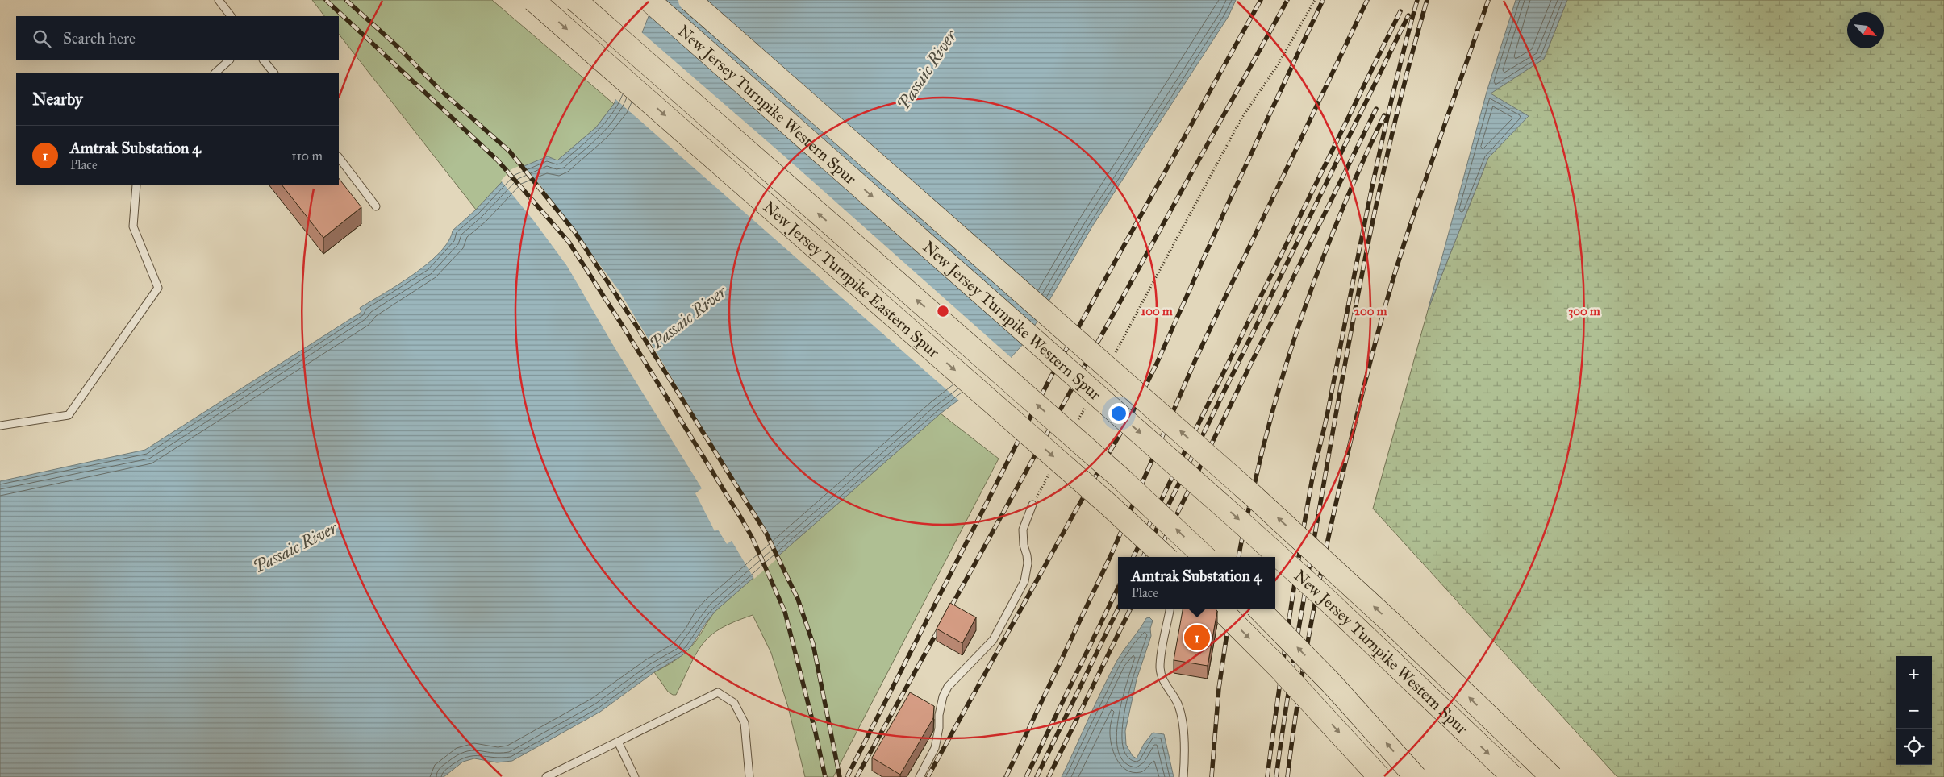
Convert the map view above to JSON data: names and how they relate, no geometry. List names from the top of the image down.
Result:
{
  "streets": {
    "highway": ["New Jersey Turnpike Western Spur", "New Jersey Turnpike Eastern Spur"]
  },
  "water": ["Passaic River"],
  "north": "bottom right",
  "page": {
    "search": "Search here",
    "heading": "Nearby",
    "list": [
      {
        "mark": "1",
        "name": "Amtrak Substation 4",
        "note": "Place",
        "value": "110 m"
      }
    ],
    "popup": ["Amtrak Substation 4", "Place"],
    "pins": "1",
    "map_buttons": ["+", "−"]
  },
  "rings": ["100 m", "200 m", "300 m"]
}
